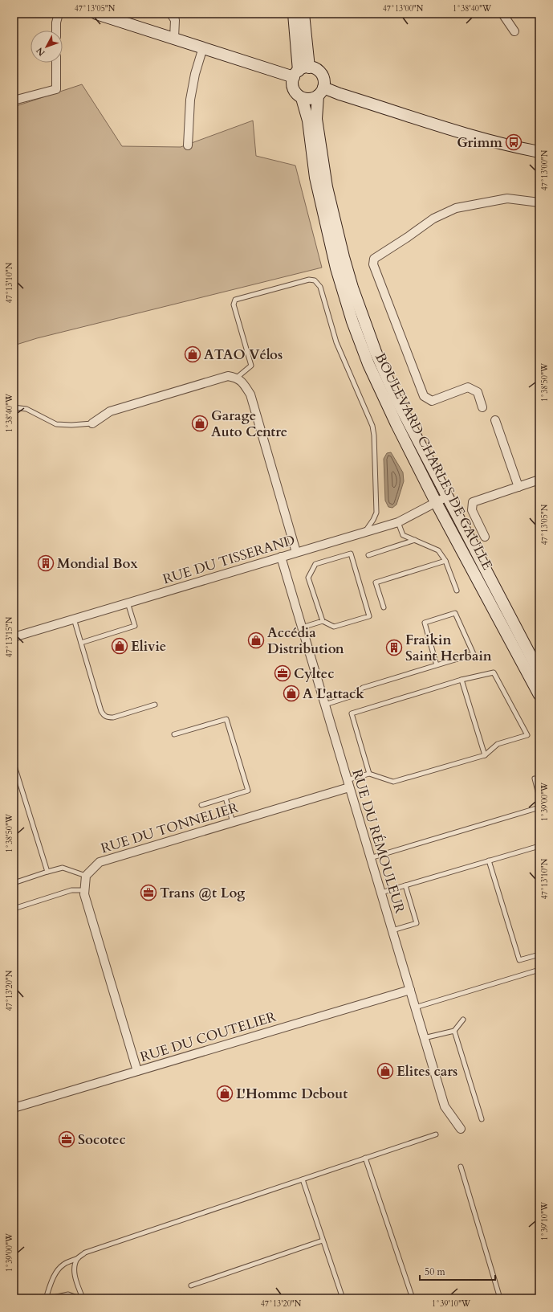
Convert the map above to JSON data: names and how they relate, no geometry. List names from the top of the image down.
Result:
{
  "streets": {
    "street": [
      "BOULEVARD CHARLES DE GAULLE",
      "RUE DU TISSERAND",
      "RUE DU TONNELIER",
      "RUE DU RÉMOULEUR",
      "RUE DU COUTELIER"
    ]
  },
  "crossings": [
    ["BOULEVARD CHARLES DE GAULLE", "RUE DU TISSERAND"],
    ["RUE DU TISSERAND", "RUE DU RÉMOULEUR"],
    ["RUE DU TONNELIER", "RUE DU RÉMOULEUR"],
    ["RUE DU RÉMOULEUR", "RUE DU COUTELIER"]
  ],
  "places": {
    "bus stop": ["Grimm"],
    "shop": [
      "ATAO Vélos",
      "Garage Auto Centre",
      "Accédia Distribution",
      "Elivie",
      "A L'attack",
      "Elites cars",
      "L'Homme Debout"
    ],
    "building": ["Mondial Box", "Fraikin Saint Herbain"],
    "office": ["Cyltec", "Trans @t Log", "Socotec"]
  },
  "scale_bar": "50 m",
  "north": "bottom left",
  "coordinates": [
    "47°13'05\"N",
    "47°13'00\"N",
    "1°38'40\"W",
    "47°13'10\"N",
    "1°38'50\"W",
    "47°13'15\"N",
    "1°39'00\"W",
    "47°13'20\"N",
    "1°39'10\"W"
  ]
}
